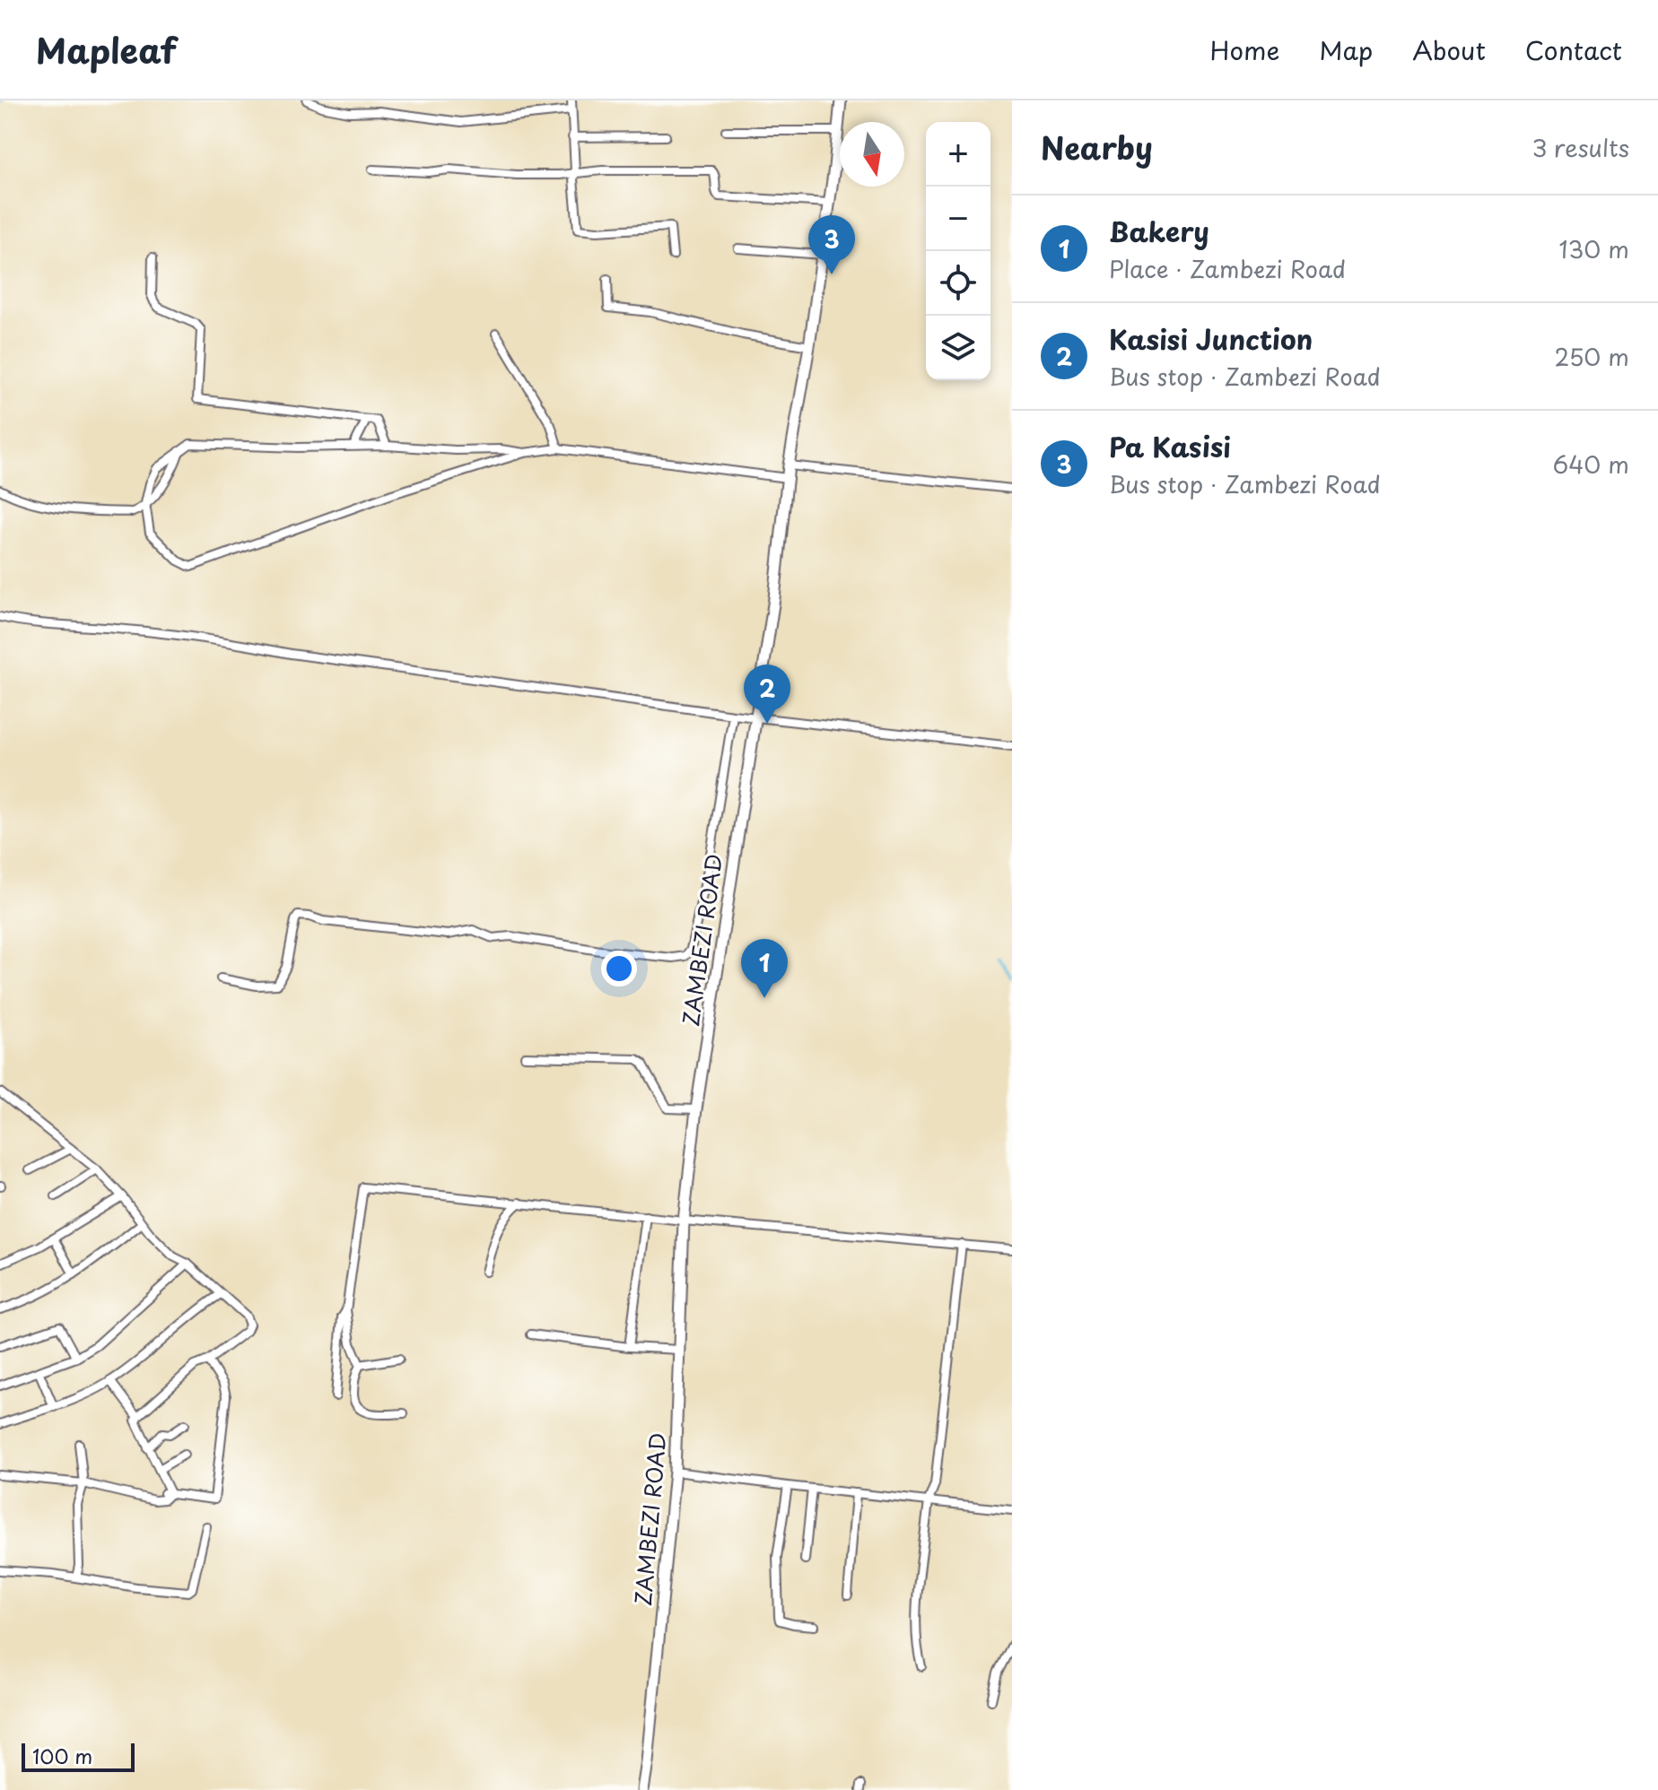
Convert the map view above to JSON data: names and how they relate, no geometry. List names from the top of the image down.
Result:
{
  "streets": {
    "main road": ["ZAMBEZI ROAD"]
  },
  "scale_bar": "100 m",
  "north": "bottom",
  "page": {
    "header": "Mapleaf",
    "nav": [
      "Home",
      "Map",
      "About",
      "Contact"
    ],
    "heading": ["Nearby", "3 results"],
    "map_buttons": ["+", "−"],
    "list": [
      {
        "mark": "1",
        "name": "Bakery",
        "note": "Place · Zambezi Road",
        "value": "130 m"
      },
      {
        "mark": "2",
        "name": "Kasisi Junction",
        "note": "Bus stop · Zambezi Road",
        "value": "250 m"
      },
      {
        "mark": "3",
        "name": "Pa Kasisi",
        "note": "Bus stop · Zambezi Road",
        "value": "640 m"
      }
    ],
    "pins": ["3", "2", "1"],
    "scale": "100 m"
  }
}
